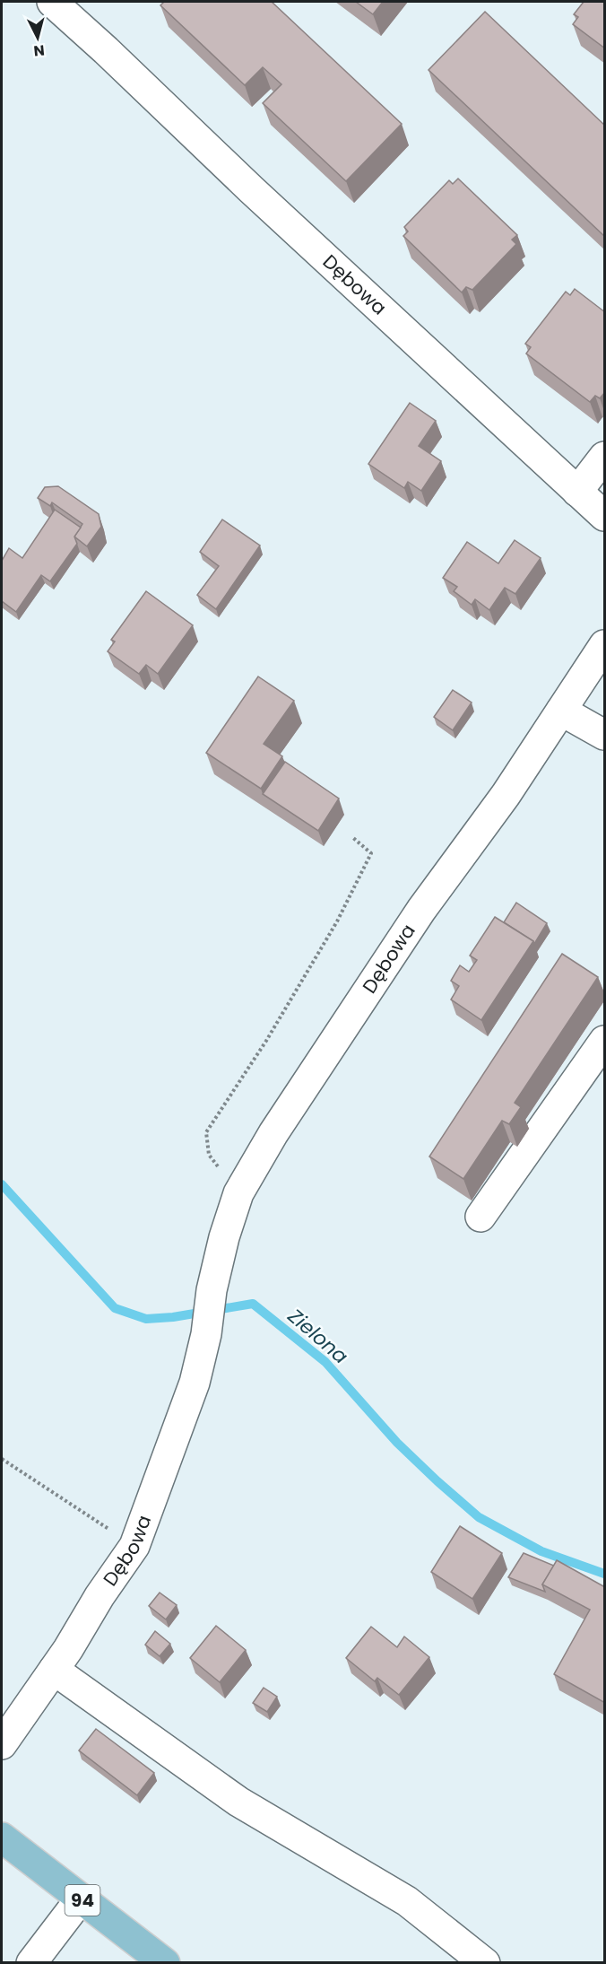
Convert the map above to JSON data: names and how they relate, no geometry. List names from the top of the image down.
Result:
{
  "streets": {
    "main road": ["94"],
    "street": ["Dębowa"]
  },
  "water": ["Zielona"],
  "north": "bottom"
}
